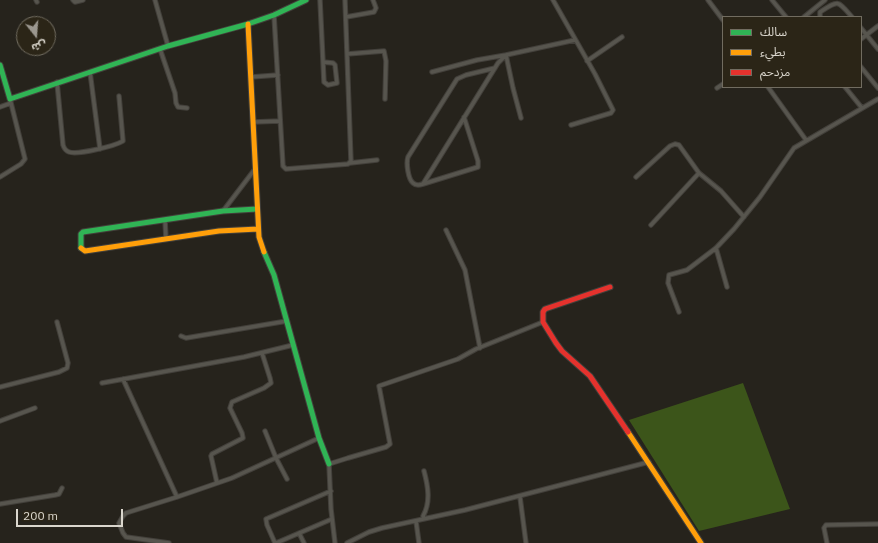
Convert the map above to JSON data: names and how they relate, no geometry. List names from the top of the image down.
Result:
{
  "legend": ["سالك", "بطيء", "مزدحم"],
  "scale_bar": "200 m",
  "north": "bottom"
}
